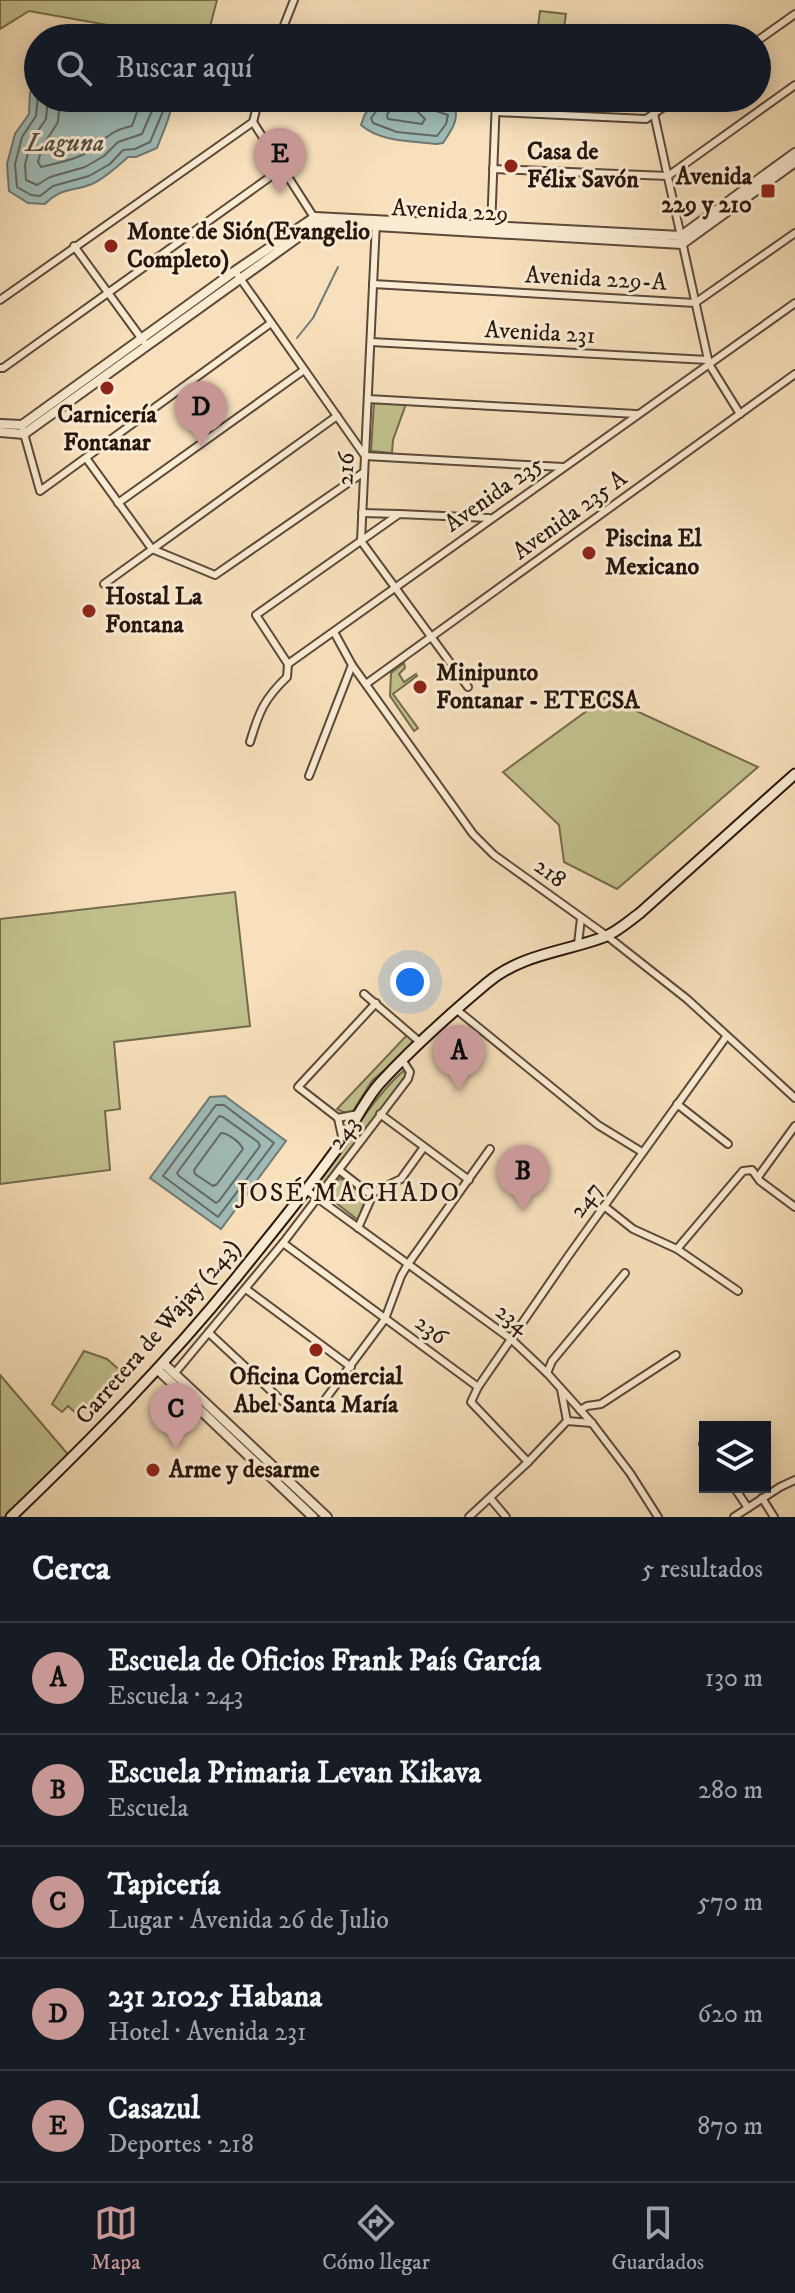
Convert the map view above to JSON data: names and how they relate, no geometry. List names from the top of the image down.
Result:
{
  "streets": {
    "main road": ["Carretera de Wajay (243)"],
    "street": [
      "Avenida 229",
      "Avenida 229-A",
      "Avenida 231",
      "216",
      "Avenida 235",
      "Avenida 235 A",
      "218",
      "243",
      "247",
      "234",
      "236"
    ]
  },
  "crossings": [
    ["Avenida 229", "216"],
    ["Avenida 229-A", "216"],
    ["Avenida 231", "216"],
    ["Avenida 231", "Avenida 235"],
    ["Avenida 235", "218"],
    ["Avenida 235 A", "218"],
    ["218", "247"],
    ["218", "Carretera de Wajay (243)"],
    ["243", "234"],
    ["243", "236"],
    ["243", "Carretera de Wajay (243)"],
    ["247", "234"],
    ["247", "236"],
    ["234", "Carretera de Wajay (243)"]
  ],
  "districts": ["JOSÉ MACHADO"],
  "water": ["Laguna"],
  "places": {
    "other": [
      "Casa de Félix Savón",
      "Monte de Sión(Evangelio Completo)",
      "Carnicería Fontanar",
      "Piscina El Mexicano",
      "Hostal La Fontana",
      "Minipunto Fontanar - ETECSA",
      "Oficina Comercial Abel Santa María",
      "Arme y desarme"
    ],
    "transit": ["Avenida 229 y 210"]
  },
  "page": {
    "search": "Buscar aquí",
    "pins": [
      "E",
      "D",
      "A",
      "B",
      "C"
    ],
    "heading": ["Cerca", "5 resultados"],
    "list": [
      {
        "mark": "A",
        "name": "Escuela de Oficios Frank País García",
        "note": "Escuela · 243",
        "value": "130 m"
      },
      {
        "mark": "B",
        "name": "Escuela Primaria Levan Kikava",
        "note": "Escuela",
        "value": "280 m"
      },
      {
        "mark": "C",
        "name": "Tapicería",
        "note": "Lugar · Avenida 26 de Julio",
        "value": "570 m"
      },
      {
        "mark": "D",
        "name": "231 21025 Habana",
        "note": "Hotel · Avenida 231",
        "value": "620 m"
      },
      {
        "mark": "E",
        "name": "Casazul",
        "note": "Deportes · 218",
        "value": "870 m"
      }
    ],
    "nav": ["Mapa", "Cómo llegar", "Guardados"]
  }
}
